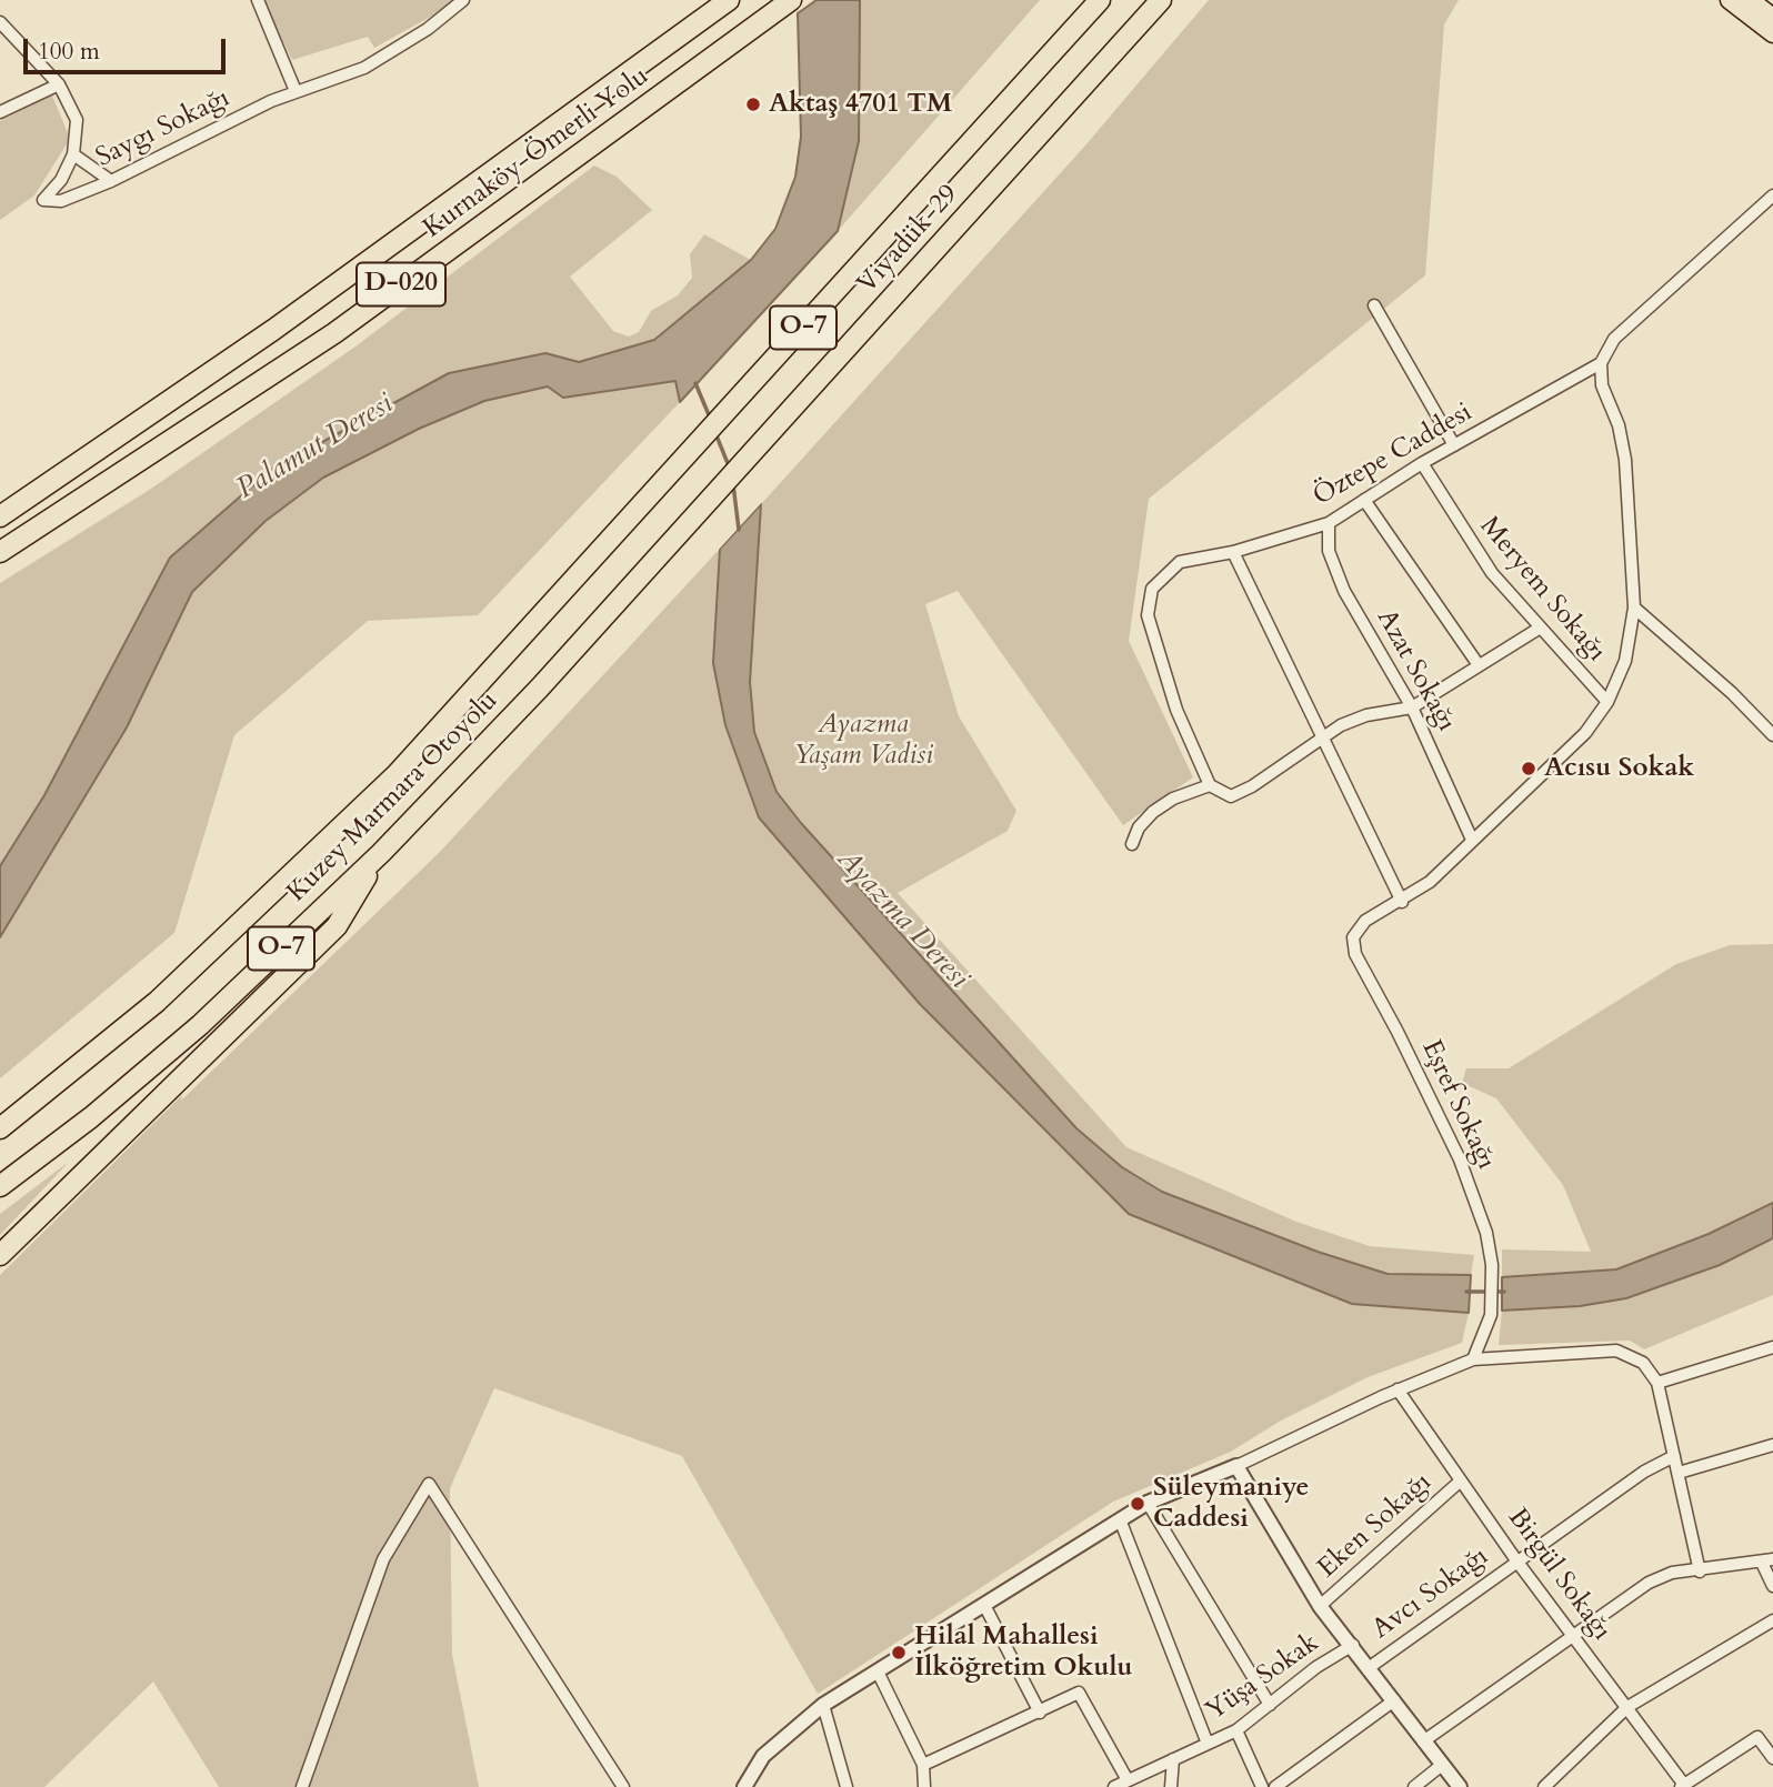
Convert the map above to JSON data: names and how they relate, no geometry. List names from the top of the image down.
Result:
{
  "streets": {
    "highway": [
      "Kurnaköy-Ömerli Yolu",
      "Viyadük-29",
      "D-020",
      "O-7",
      "Kuzey Marmara Otoyolu"
    ],
    "street": [
      "Saygı Sokağı",
      "Öztepe Caddesi",
      "Meryem Sokağı",
      "Azat Sokağı",
      "Eşref Sokağı",
      "Eken Sokağı",
      "Birgül Sokağı",
      "Avcı Sokağı",
      "Yüşa Sokak"
    ]
  },
  "crossings": [
    ["Viyadük-29", "Kuzey Marmara Otoyolu"],
    ["Öztepe Caddesi", "Meryem Sokağı"],
    ["Öztepe Caddesi", "Azat Sokağı"],
    ["Öztepe Caddesi", "Eşref Sokağı"],
    ["Meryem Sokağı", "Eşref Sokağı"],
    ["Azat Sokağı", "Eşref Sokağı"],
    ["Eken Sokağı", "Birgül Sokağı"],
    ["Birgül Sokağı", "Avcı Sokağı"]
  ],
  "water": ["Palamut Deresi", "Ayazma Deresi"],
  "parks": ["Ayazma Yaşam Vadisi"],
  "places": [
    "Aktaş 4701 TM",
    "Acısu Sokak",
    "Süleymaniye Caddesi",
    "Hilal Mahallesi İlköğretim Okulu"
  ],
  "scale_bar": "100 m"
}
